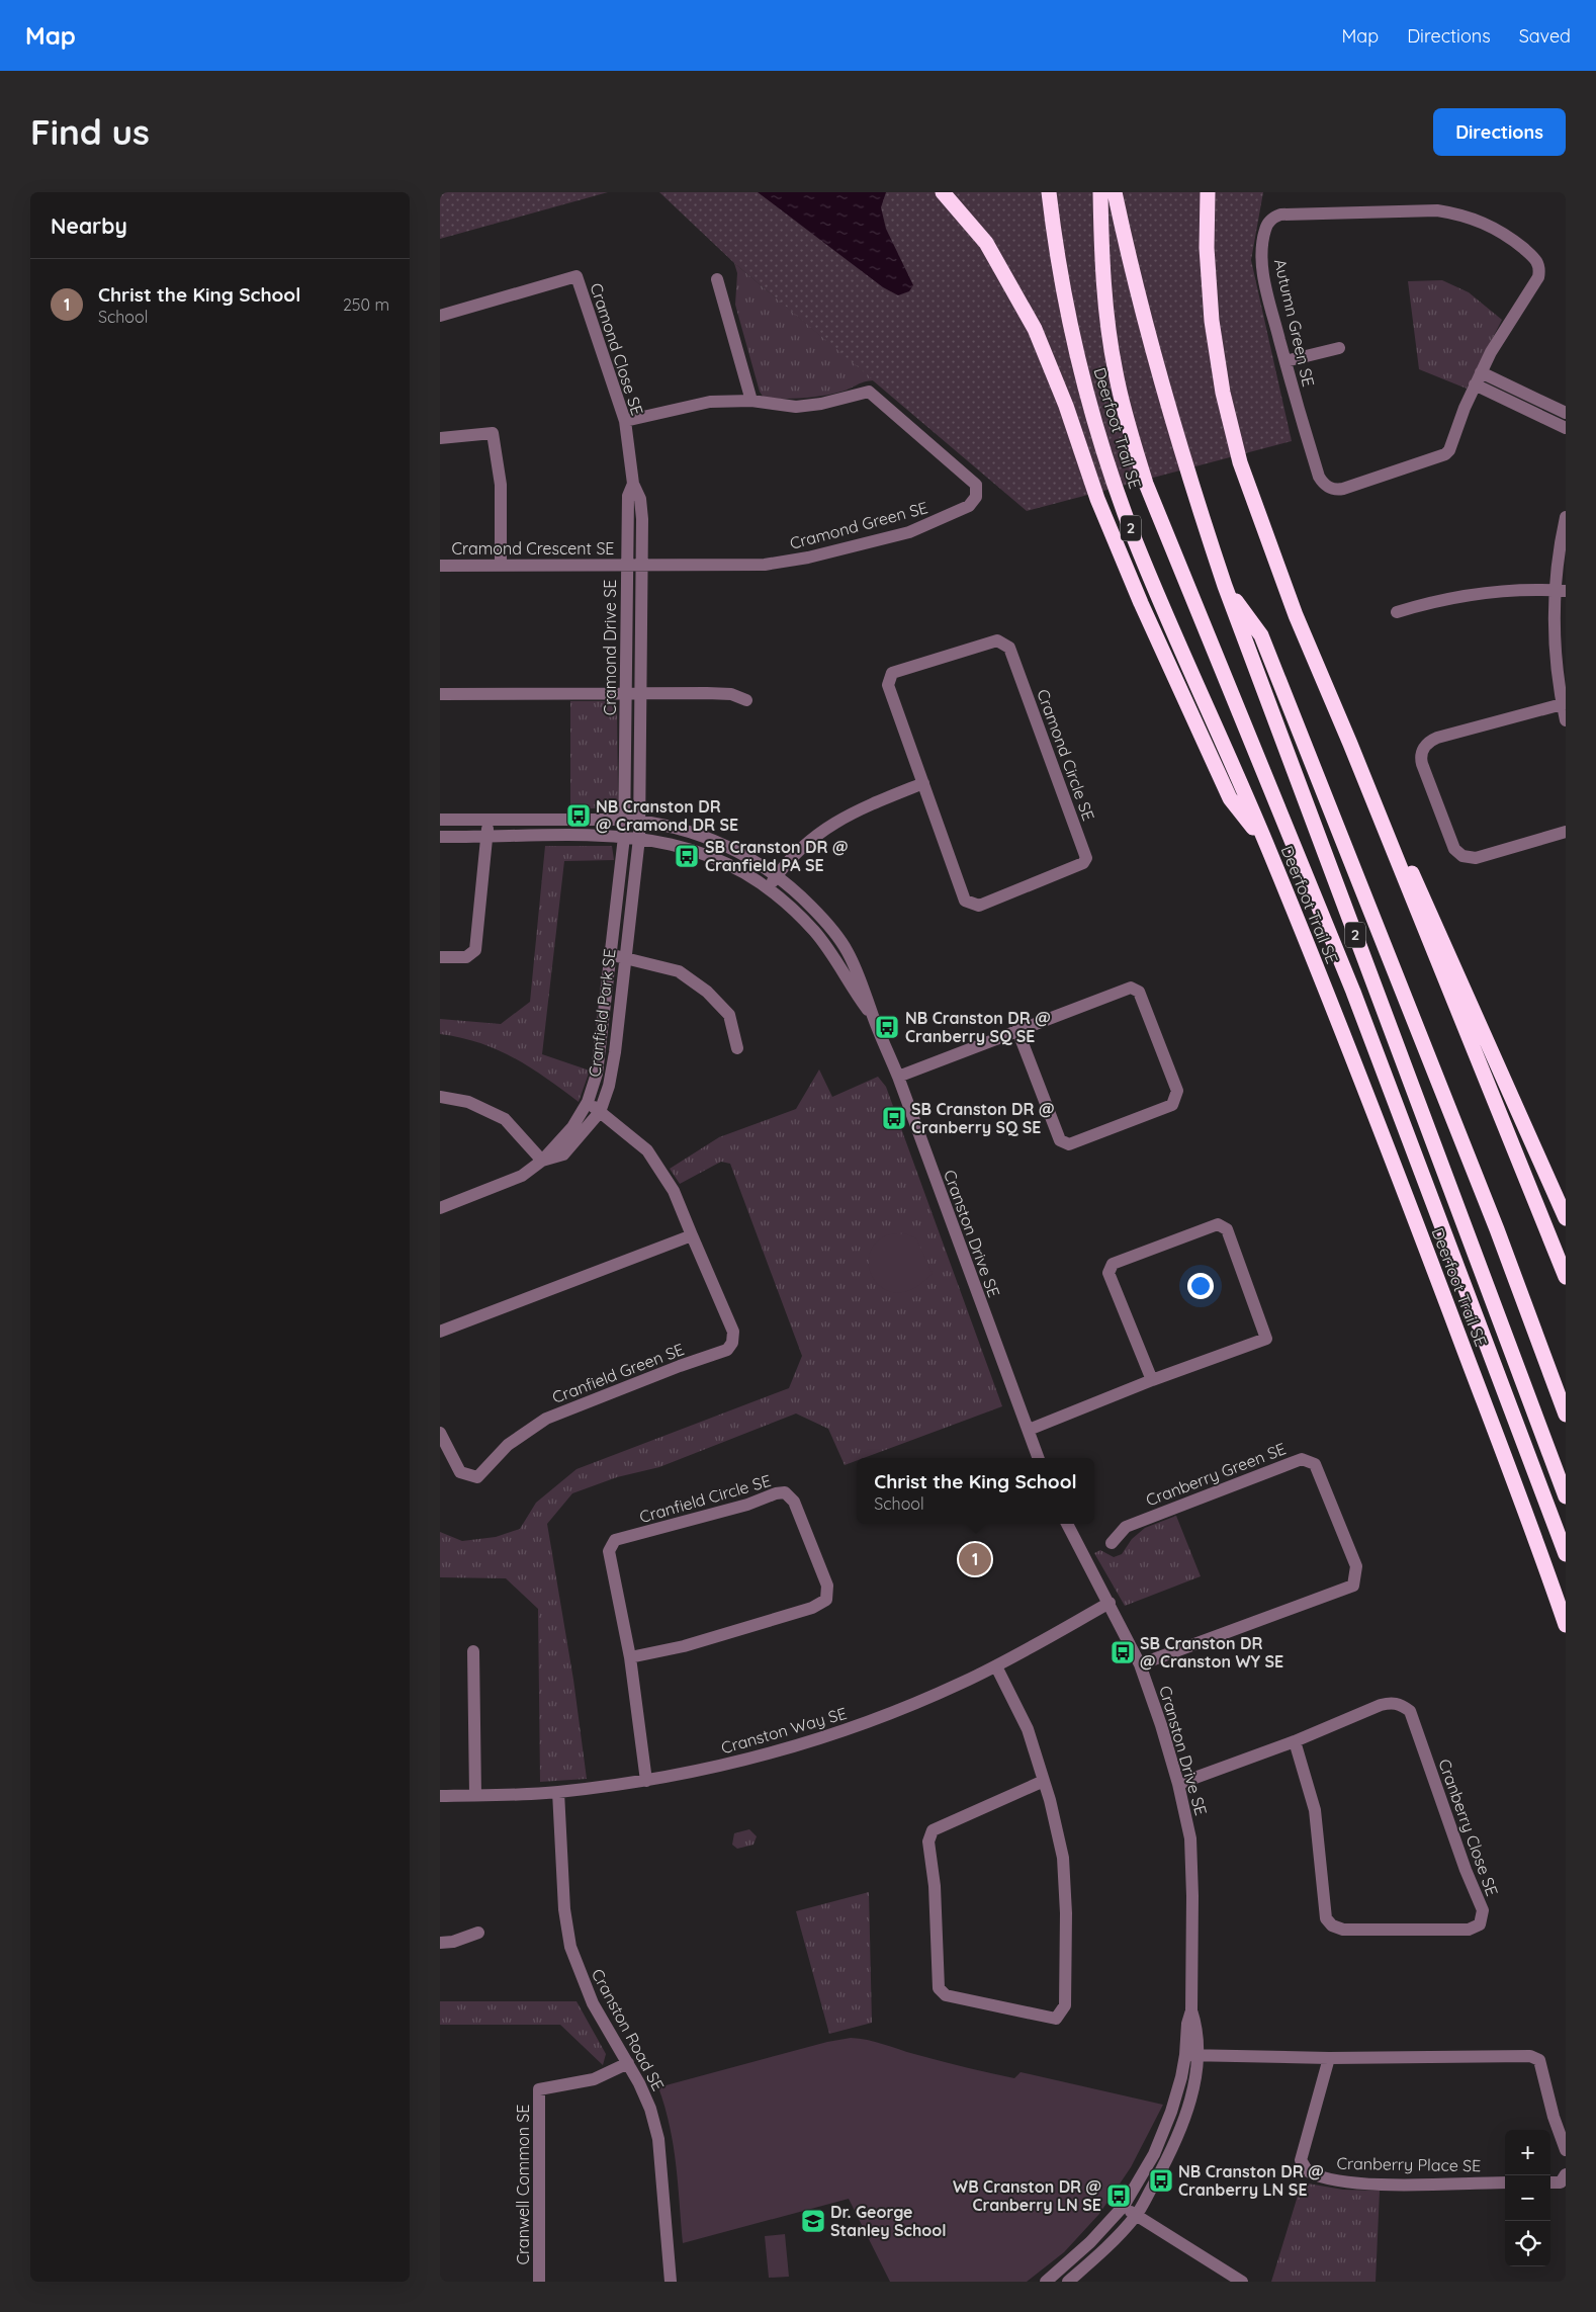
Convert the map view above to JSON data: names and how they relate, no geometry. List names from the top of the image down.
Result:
{
  "streets": {
    "highway": ["Deerfoot Trail SE", "2"],
    "street": [
      "Autumn Green SE",
      "Cramond Close SE",
      "Cramond Green SE",
      "Cramond Crescent SE",
      "Cramond Drive SE",
      "Cramond Circle SE",
      "Cranfield Park SE",
      "Cranston Drive SE",
      "Cranfield Green SE",
      "Cranberry Green SE",
      "Cranfield Circle SE",
      "Cranston Way SE",
      "Cranberry Close SE",
      "Cranston Road SE",
      "Cranberry Place SE",
      "Cranwell Common SE"
    ]
  },
  "crossings": [
    ["Cramond Close SE", "Cramond Green SE"],
    ["Cramond Close SE", "Cramond Crescent SE"],
    ["Cramond Close SE", "Cramond Drive SE"],
    ["Cramond Green SE", "Cramond Drive SE"],
    ["Cramond Crescent SE", "Cramond Drive SE"],
    ["Cramond Drive SE", "Cranfield Park SE"],
    ["Cramond Drive SE", "Cranston Drive SE"],
    ["Cranfield Park SE", "Cranston Drive SE"],
    ["Cranfield Park SE", "Cranfield Green SE"],
    ["Cranston Drive SE", "Cranberry Green SE"],
    ["Cranston Drive SE", "Cranston Way SE"],
    ["Cranston Drive SE", "Cranberry Close SE"],
    ["Cranfield Circle SE", "Cranston Way SE"],
    ["Cranston Way SE", "Cranston Road SE"],
    ["Cranston Road SE", "Cranwell Common SE"]
  ],
  "places": {
    "bus stop": [
      "NB Cranston DR @ Cramond DR SE",
      "SB Cranston DR @ Cranfield PA SE",
      "NB Cranston DR @ Cranberry SQ SE",
      "SB Cranston DR @ Cranberry SQ SE",
      "SB Cranston DR @ Cranston WY SE",
      "NB Cranston DR @ Cranberry LN SE",
      "WB Cranston DR @ Cranberry LN SE"
    ],
    "school or university": ["Dr. George Stanley School"]
  },
  "page": {
    "header": "Map",
    "nav": ["Map", "Directions", "Saved"],
    "buttons": "Directions",
    "title": "Find us",
    "heading": "Nearby",
    "list": [
      {
        "mark": "1",
        "name": "Christ the King School",
        "note": "School",
        "value": "250 m"
      }
    ],
    "popup": ["Christ the King School", "School"],
    "pins": "1",
    "map_buttons": ["+", "−"]
  }
}
